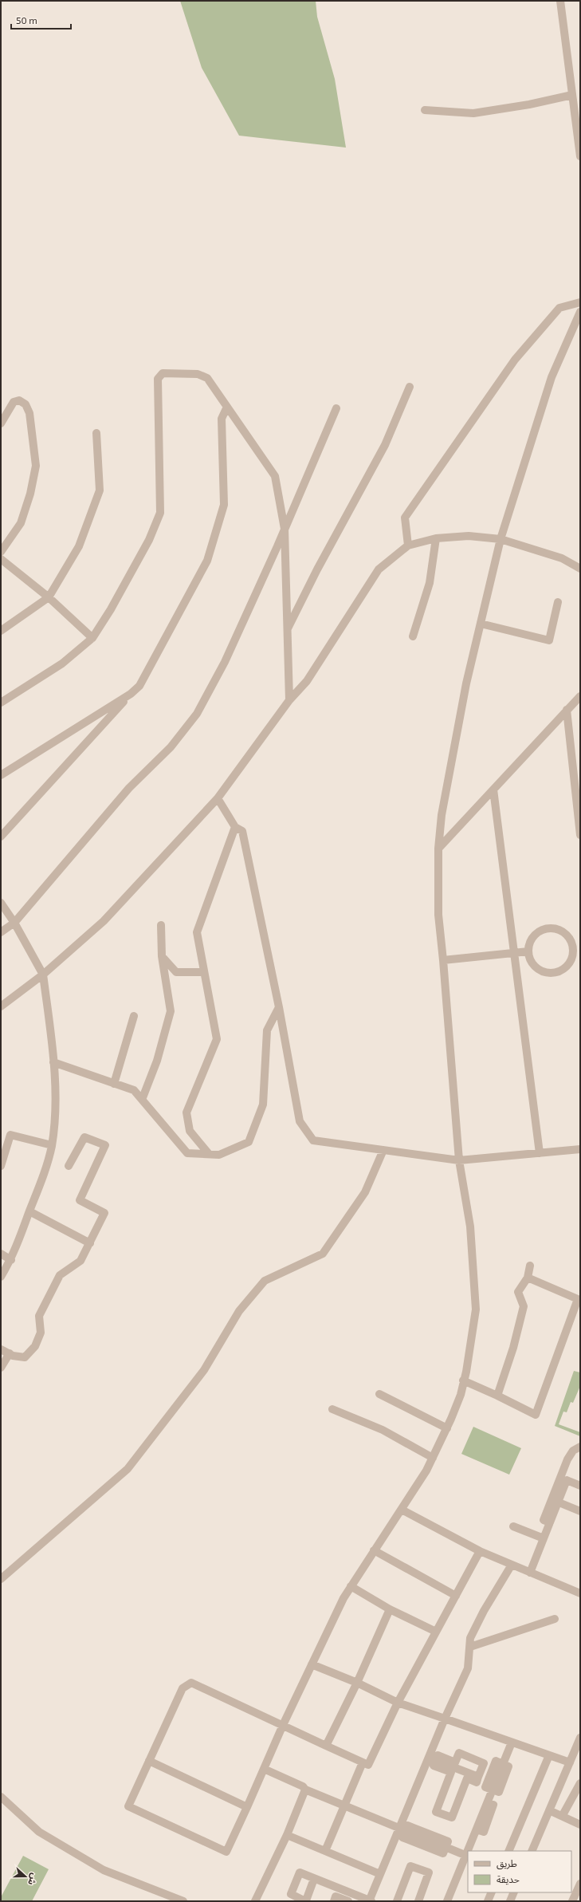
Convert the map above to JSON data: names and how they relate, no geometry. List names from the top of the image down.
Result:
{
  "legend": ["طريق", "حديقة"],
  "scale_bar": "50 m",
  "north": "right"
}
